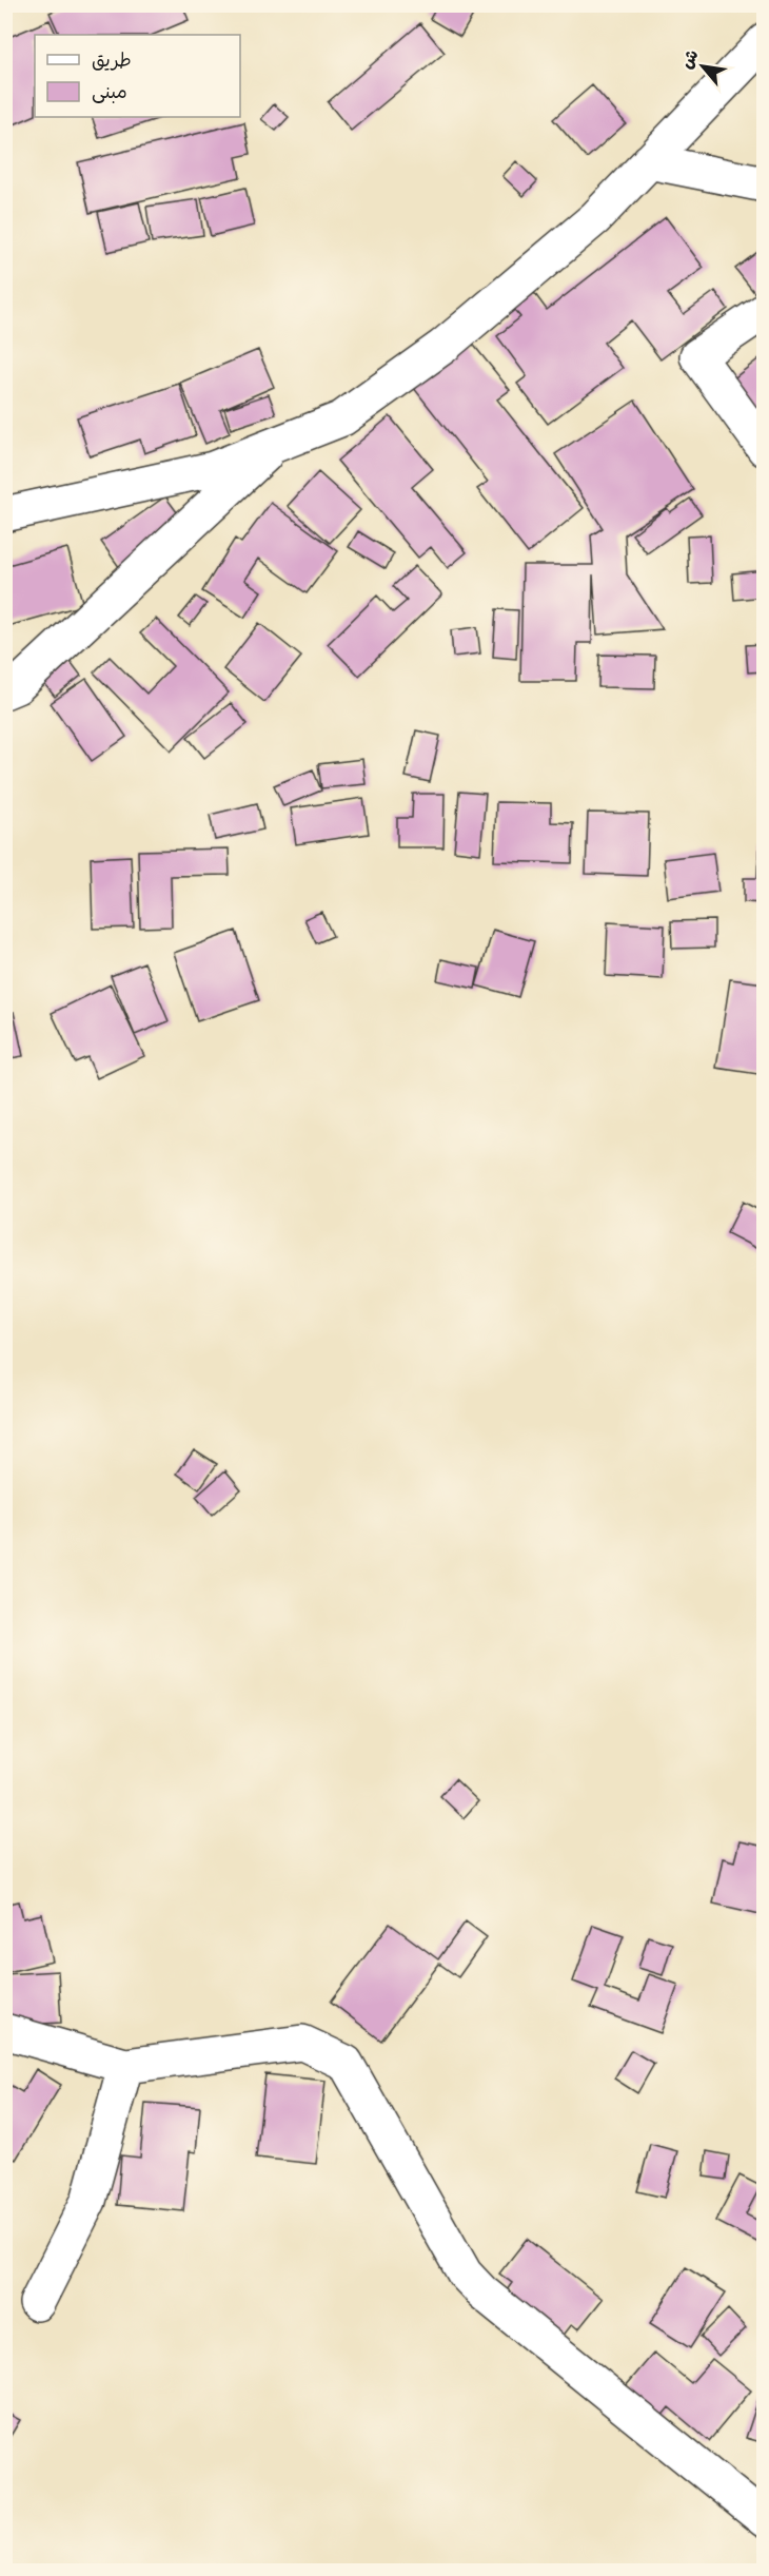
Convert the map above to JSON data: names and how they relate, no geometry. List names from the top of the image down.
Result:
{
  "legend": ["طريق", "مبنى"],
  "north": "top left"
}
